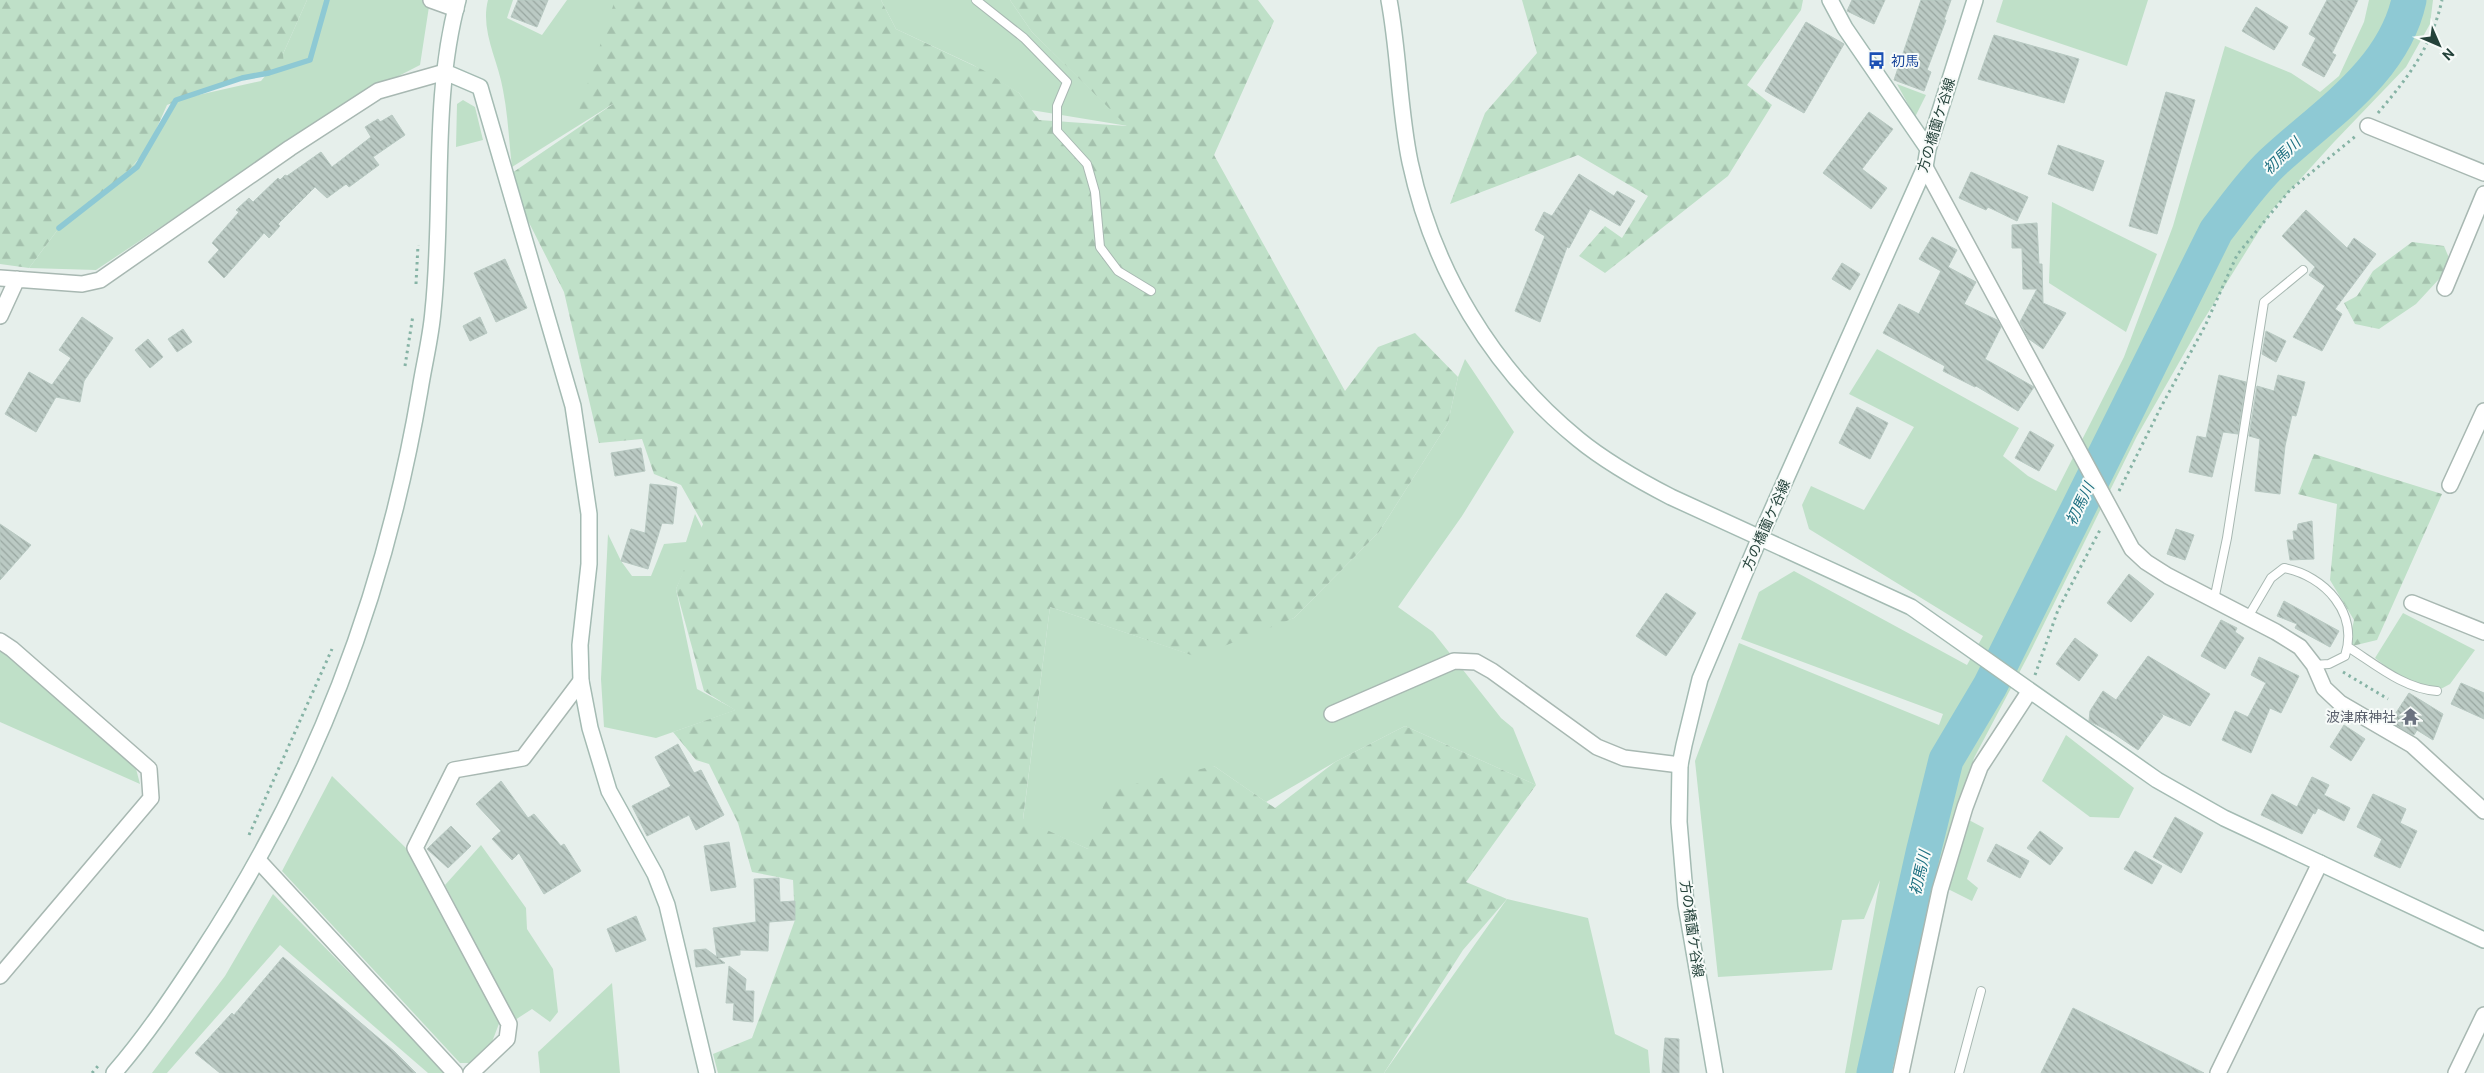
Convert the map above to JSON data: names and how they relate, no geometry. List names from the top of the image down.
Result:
{
  "streets": {
    "street": ["方の橋薗ケ谷線"]
  },
  "water": ["初馬川"],
  "places": {
    "bus stop": ["初馬"],
    "temple": ["波津麻神社"]
  },
  "north": "bottom right"
}
